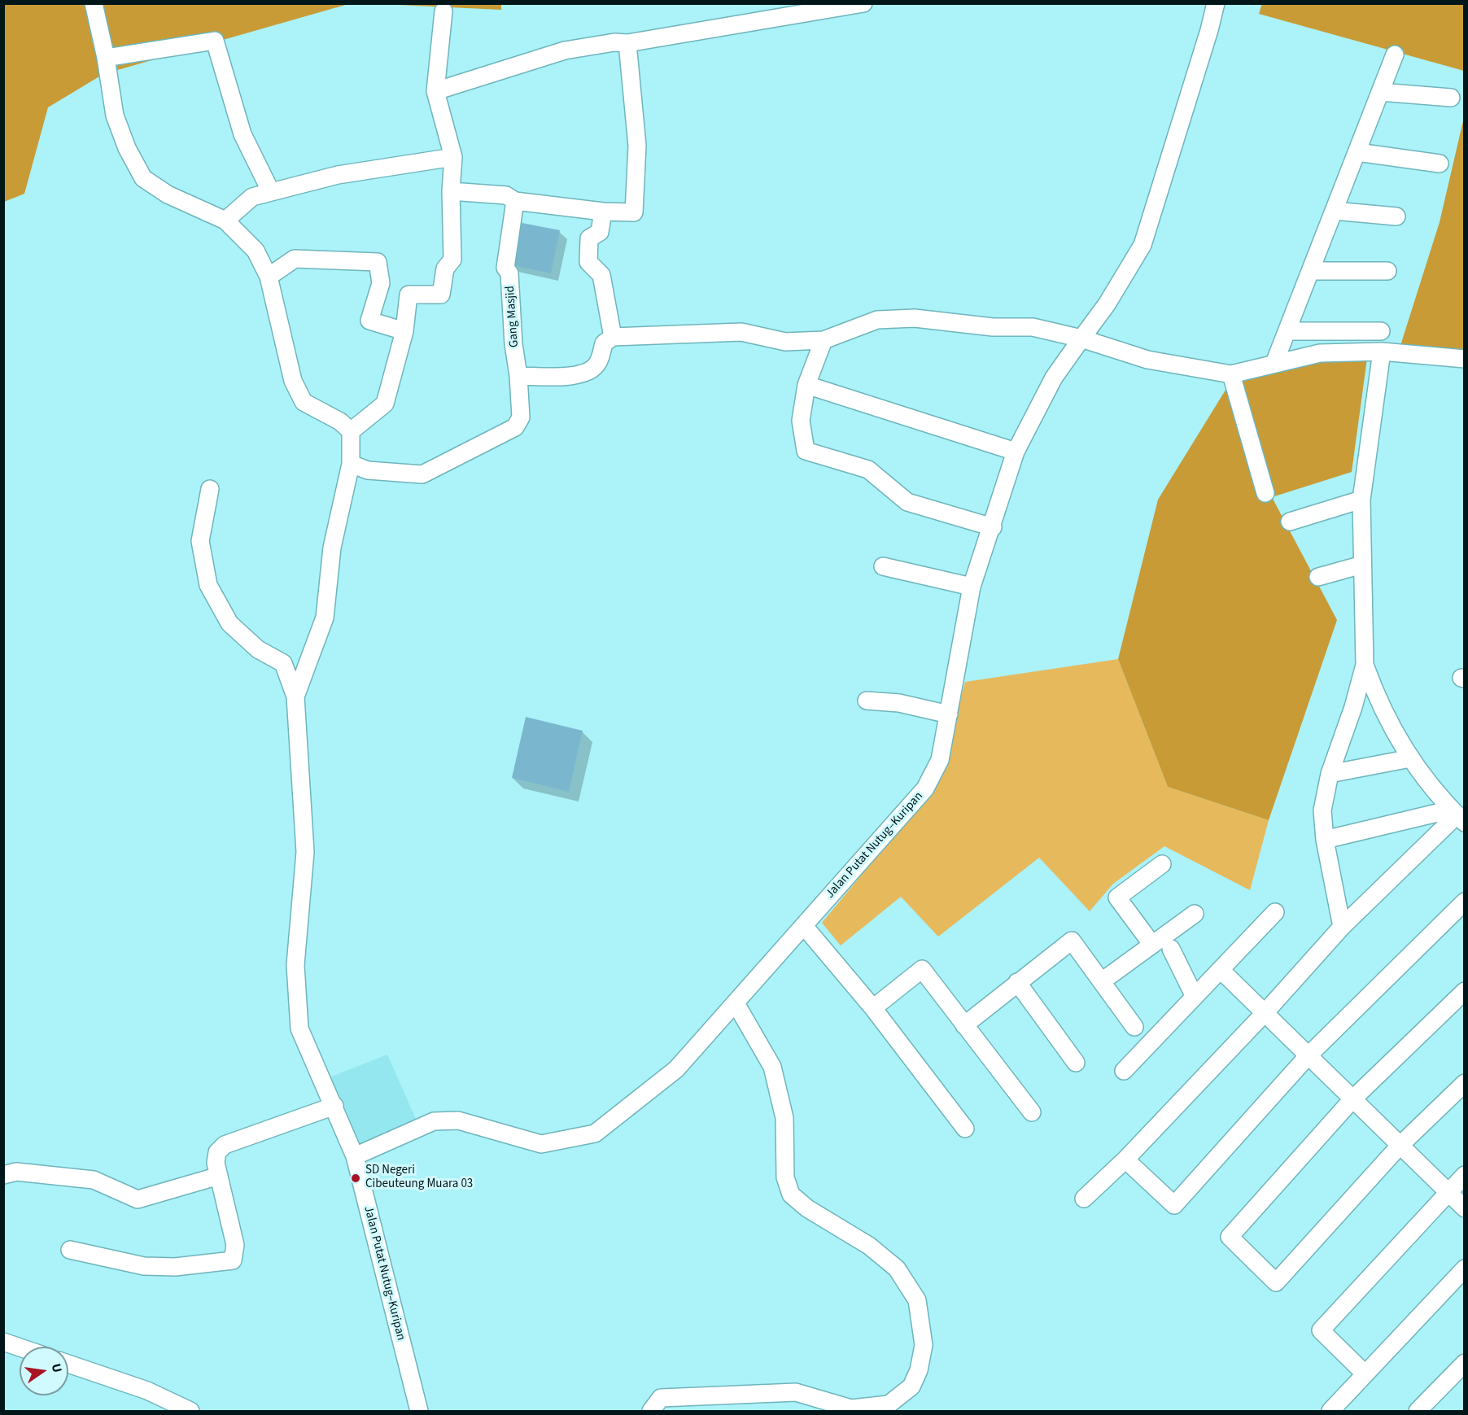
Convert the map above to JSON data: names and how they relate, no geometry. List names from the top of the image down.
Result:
{
  "streets": {
    "street": ["Gang Masjid", "Jalan Putat Nutug–Kuripan"]
  },
  "places": ["SD Negeri Cibeuteung Muara 03"],
  "north": "right"
}
